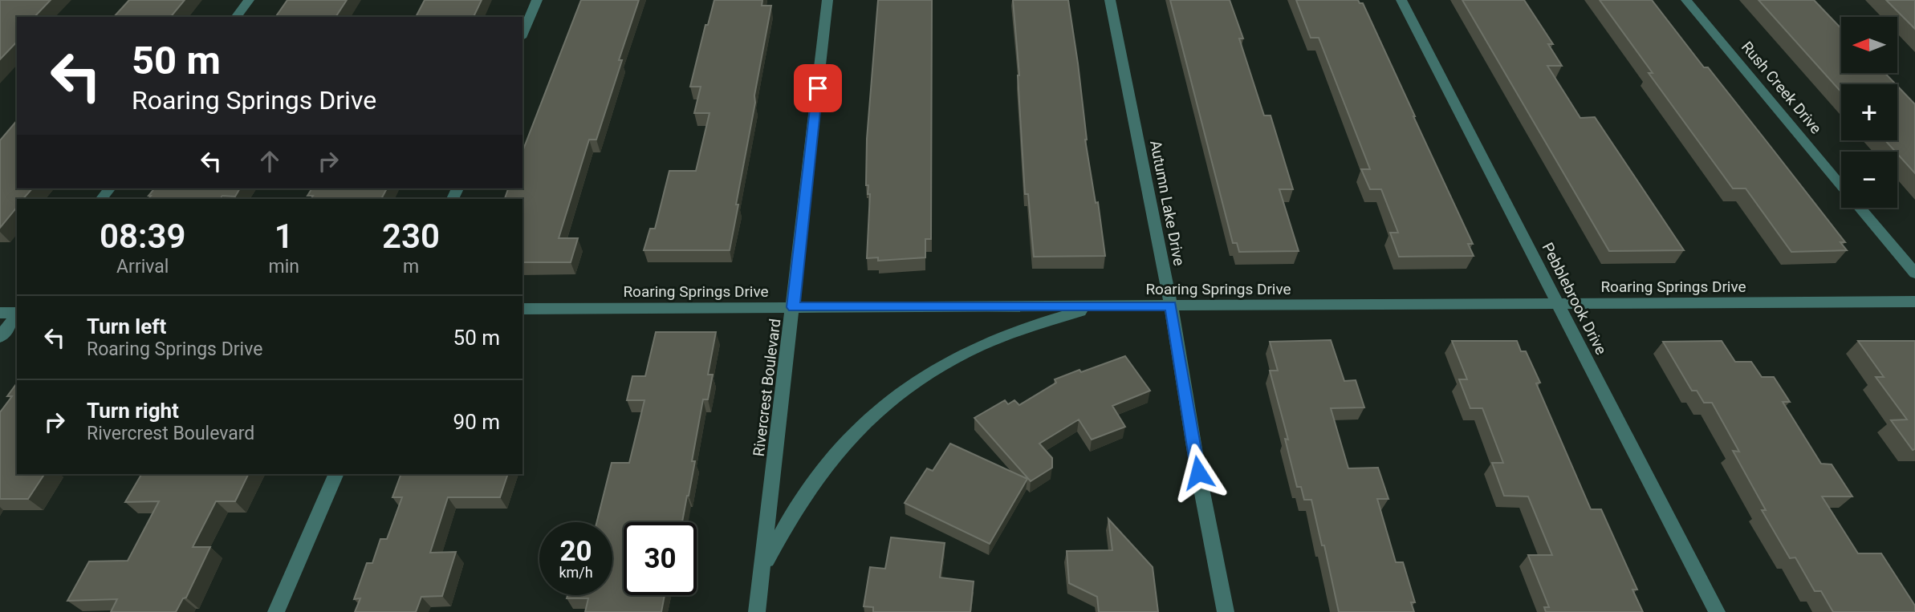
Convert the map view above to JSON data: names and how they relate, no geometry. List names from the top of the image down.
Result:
{
  "streets": {
    "street": [
      "Rush Creek Drive",
      "Autumn Lake Drive",
      "Roaring Springs Drive",
      "Pebblebrook Drive",
      "Rivercrest Boulevard"
    ]
  },
  "crossings": [
    ["Autumn Lake Drive", "Roaring Springs Drive"],
    ["Roaring Springs Drive", "Pebblebrook Drive"],
    ["Roaring Springs Drive", "Rivercrest Boulevard"]
  ],
  "north": "left",
  "page": {
    "map_buttons": ["+", "−"],
    "turn": ["50 m", "Roaring Springs Drive"],
    "eta": [
      "08:39",
      "Arrival",
      "1",
      "min",
      "230",
      "m"
    ],
    "list": [
      {
        "name": "Turn left",
        "note": "Roaring Springs Drive",
        "value": "50 m"
      },
      {
        "name": "Turn right",
        "note": "Rivercrest Boulevard",
        "value": "90 m"
      }
    ],
    "speed": "20 km/h",
    "limit": "30"
  }
}
